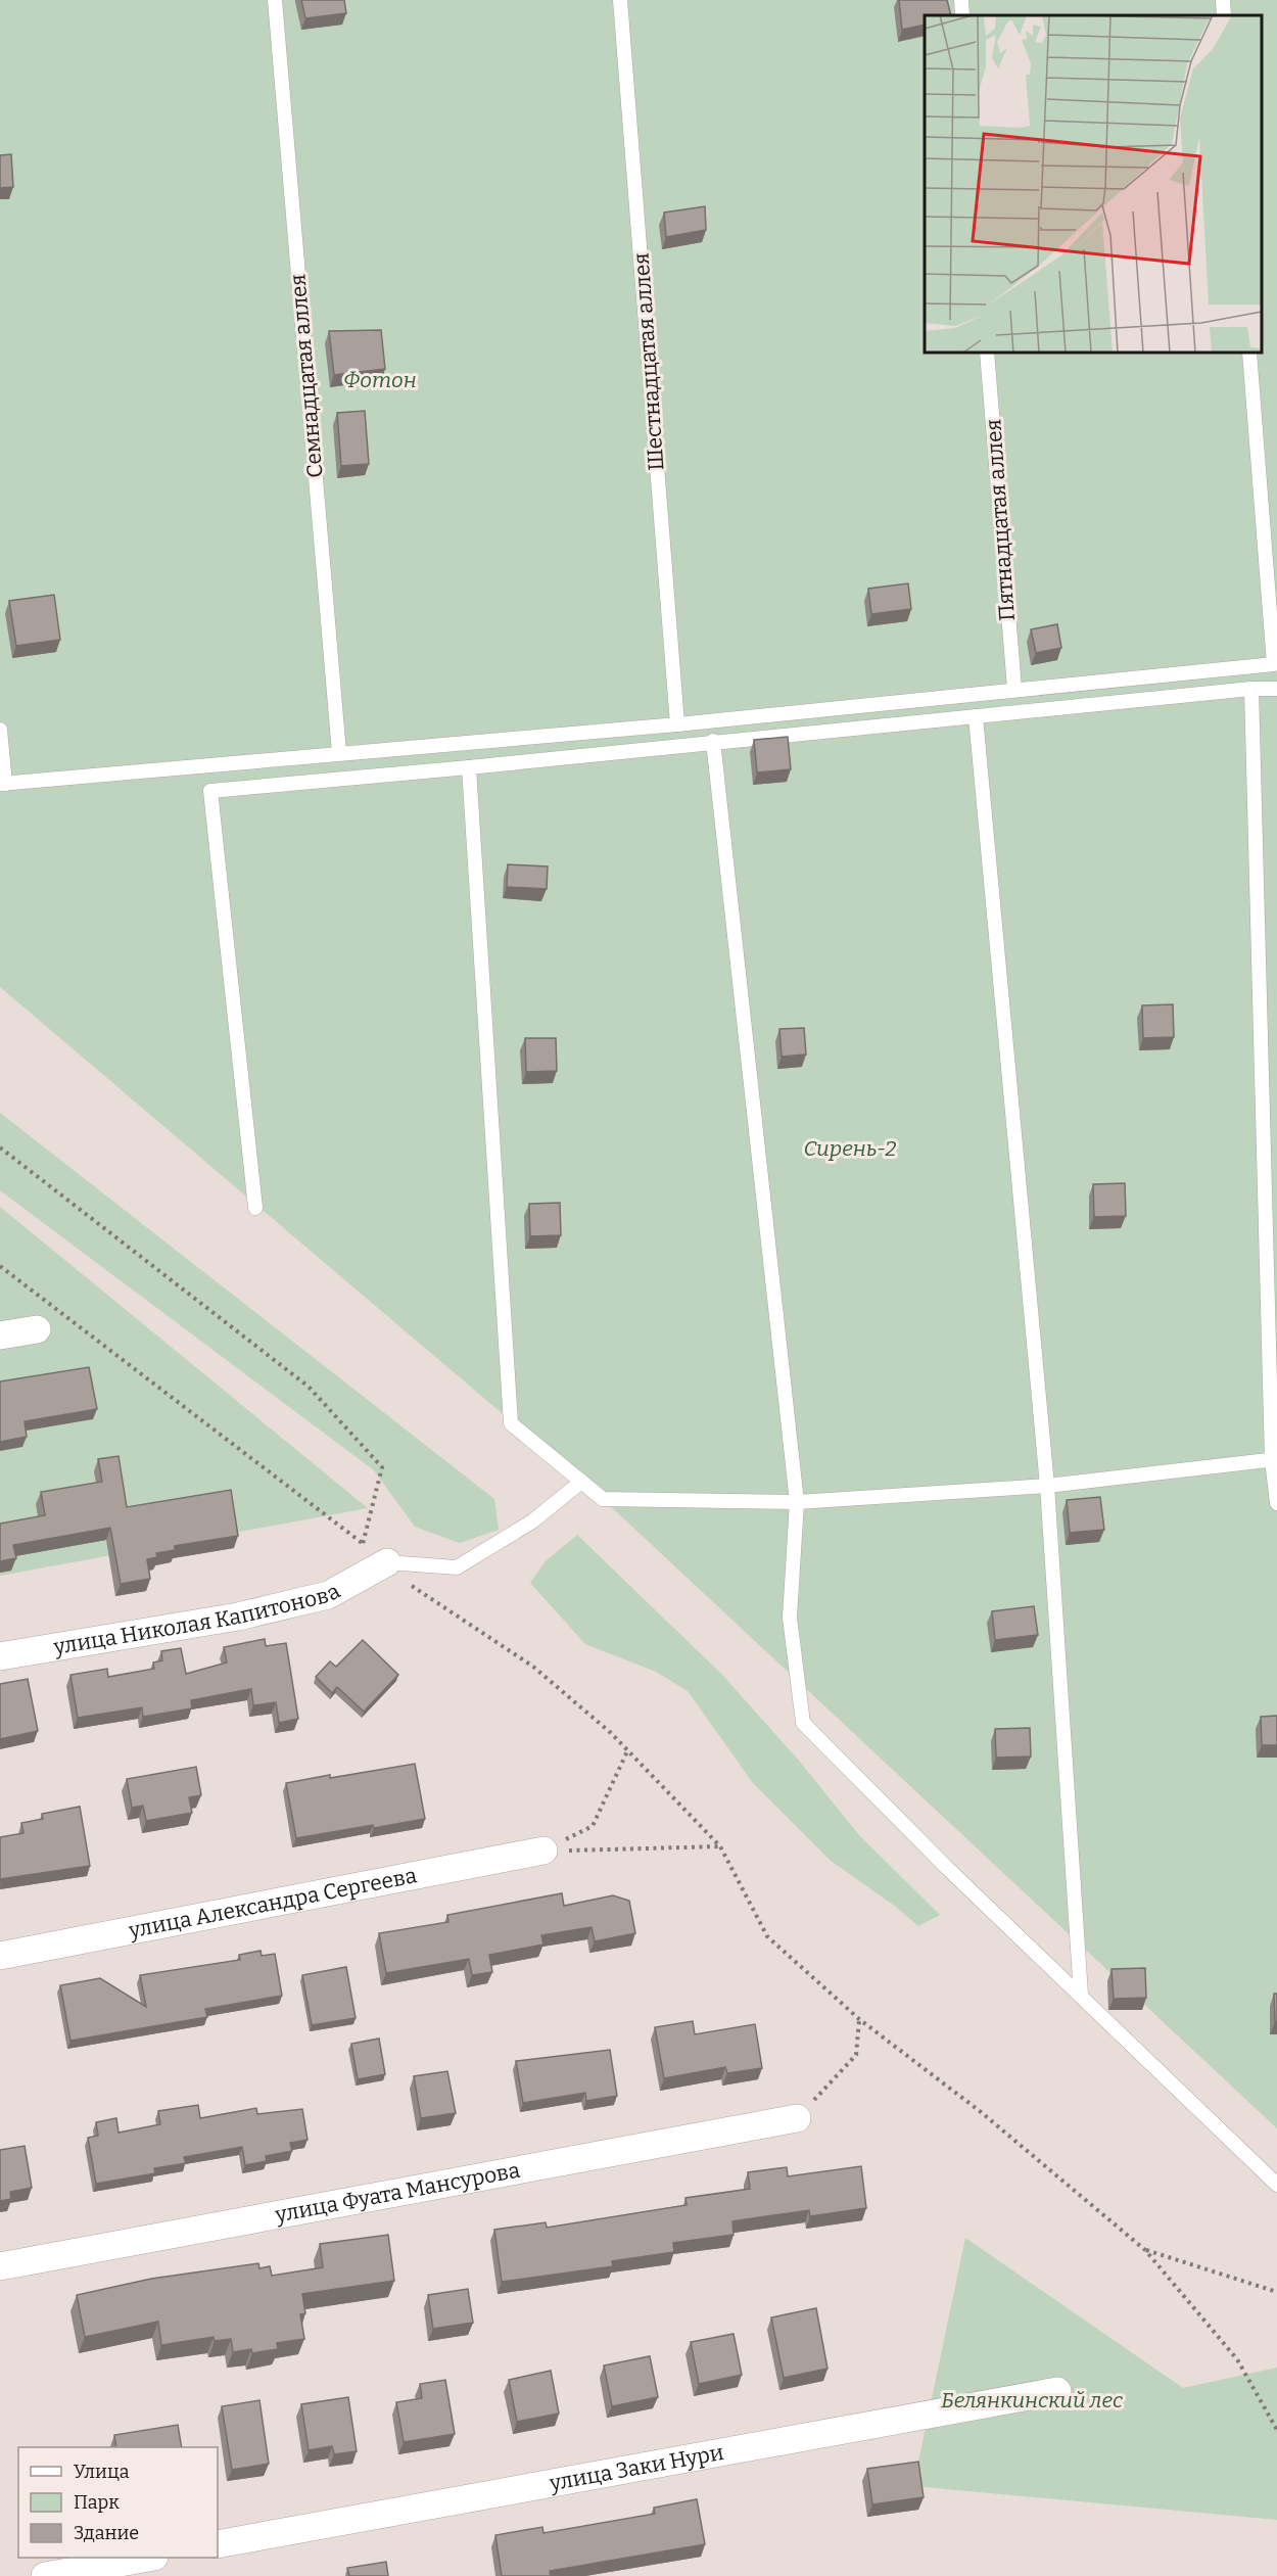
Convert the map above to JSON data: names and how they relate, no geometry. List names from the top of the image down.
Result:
{
  "streets": {
    "street": [
      "улица Николая Капитонова",
      "улица Александра Сергеева",
      "улица Фуата Мансурова",
      "улица Заки Нури"
    ],
    "lane": ["Шестнадцатая аллея", "Семнадцатая аллея", "Пятнадцатая аллея"]
  },
  "parks": ["Фотон", "Сирень-2", "Белянкинский лес"],
  "legend": ["Улица", "Парк", "Здание"]
}
